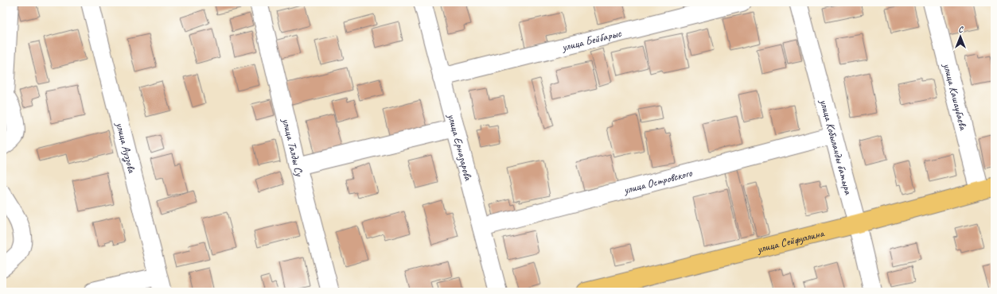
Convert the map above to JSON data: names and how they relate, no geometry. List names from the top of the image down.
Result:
{
  "streets": {
    "main road": ["улица Сейфуллина"],
    "street": [
      "улица Бейбарыс",
      "улица Кашаубаева",
      "улица Ауэзова",
      "улица Талды Су",
      "улица Ерназарова",
      "улица Кобыланды батыра",
      "улица Островского"
    ]
  },
  "crossings": [
    ["улица Бейбарыс", "улица Ерназарова"],
    ["улица Кашаубаева", "улица Сейфуллина"],
    ["улица Ерназарова", "улица Островского"],
    ["улица Кобыланды батыра", "улица Островского"],
    ["улица Кобыланды батыра", "улица Сейфуллина"]
  ],
  "north": "top"
}
